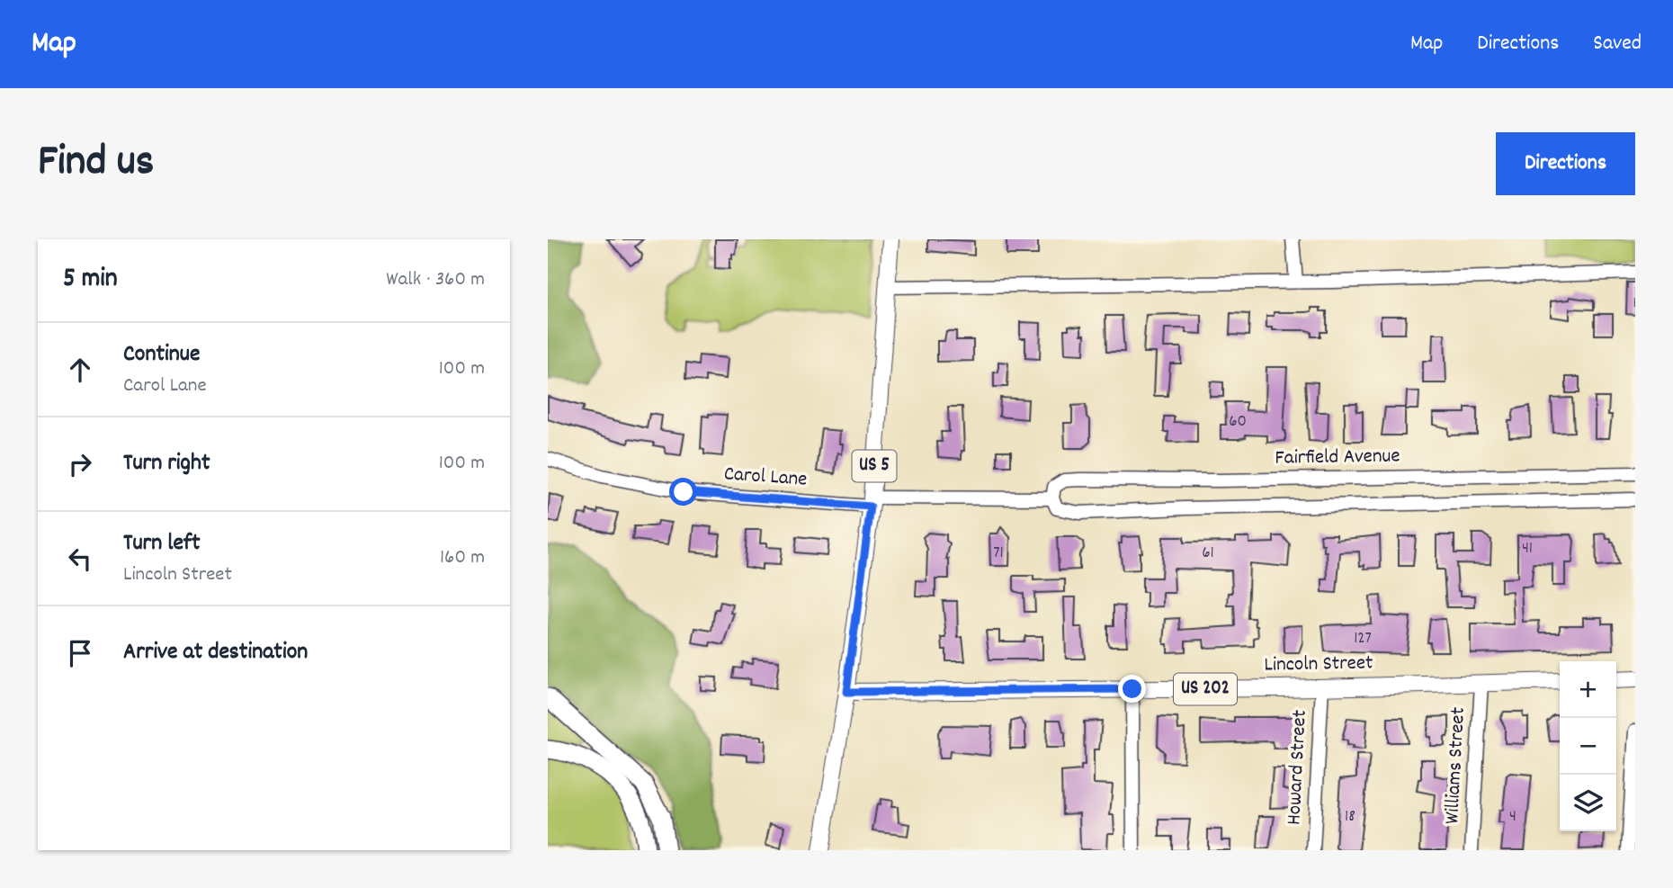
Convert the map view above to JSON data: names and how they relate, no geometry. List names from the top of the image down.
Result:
{
  "streets": {
    "main road": ["US 5", "Lincoln Street", "US 202"],
    "street": [
      "Fairfield Avenue",
      "Carol Lane",
      "Williams Street",
      "Howard Street"
    ]
  },
  "crossings": [
    ["US 5", "Carol Lane"],
    ["US 5", "Lincoln Street"],
    ["Lincoln Street", "Williams Street"],
    ["Lincoln Street", "Howard Street"]
  ],
  "house_numbers": [
    "60",
    "41",
    "71",
    "61",
    "127",
    "18",
    "4"
  ],
  "page": {
    "header": "Map",
    "nav": ["Map", "Directions", "Saved"],
    "title": "Find us",
    "buttons": "Directions",
    "heading": ["5 min", "Walk · 360 m"],
    "list": [
      ["Continue", "Carol Lane", "100 m"],
      ["Turn right", "100 m"],
      ["Turn left", "Lincoln Street", "160 m"],
      "Arrive at destination"
    ],
    "map_buttons": ["+", "−"]
  }
}
